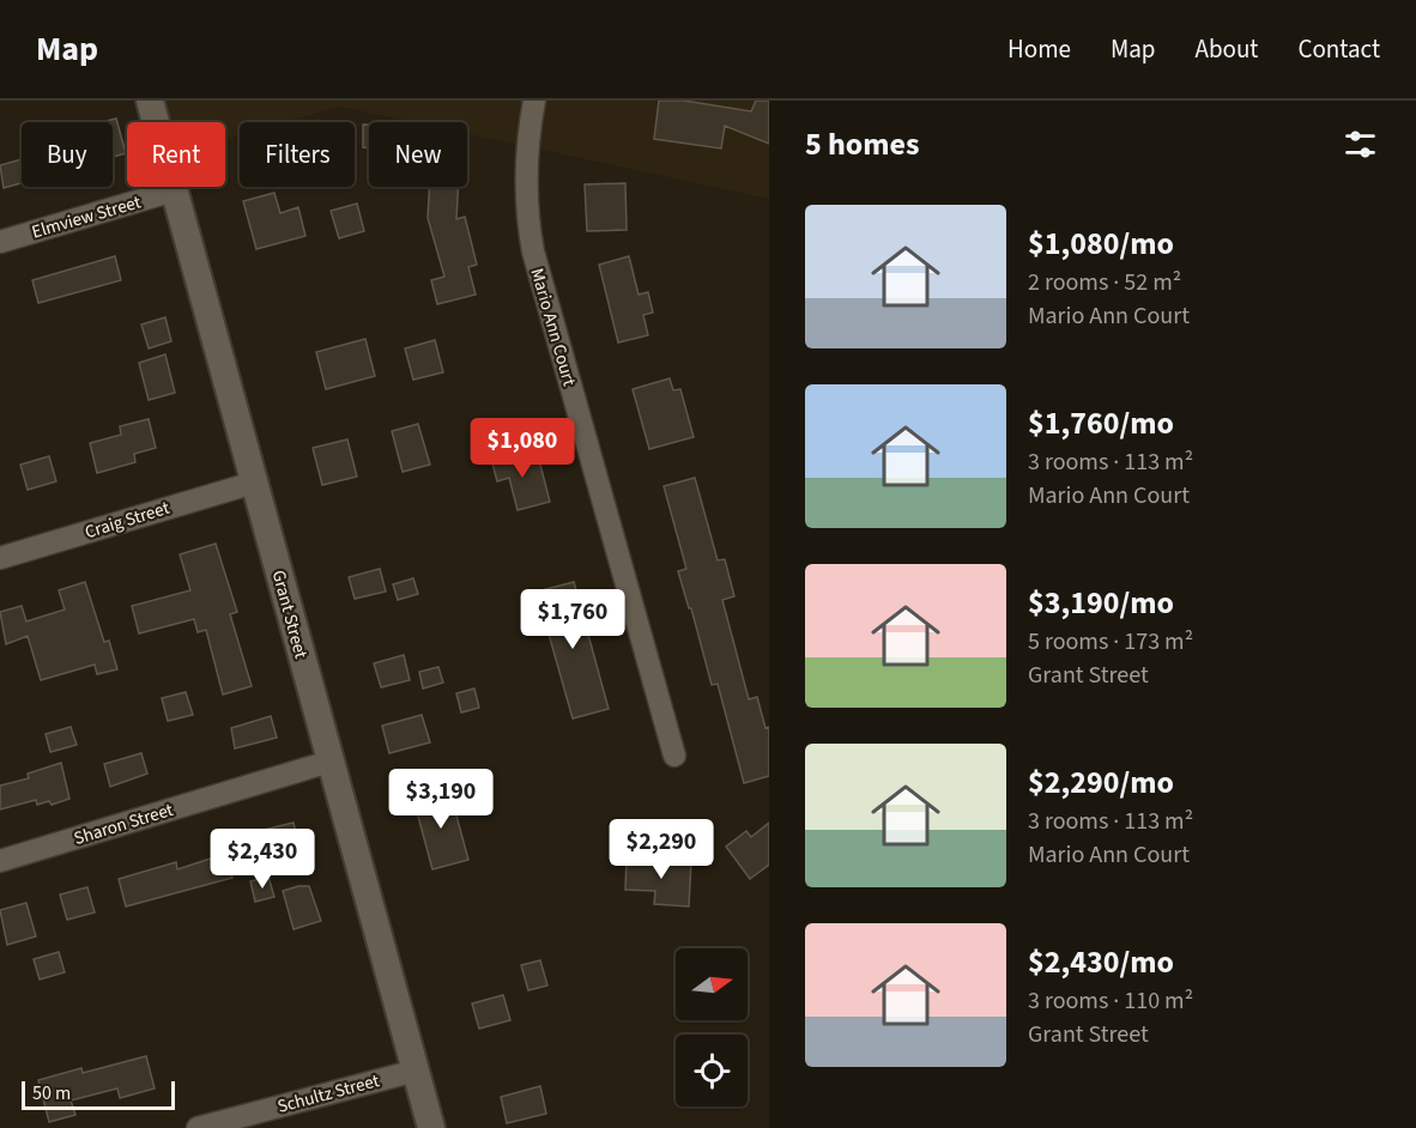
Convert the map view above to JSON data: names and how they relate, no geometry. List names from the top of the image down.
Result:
{
  "streets": {
    "street": [
      "Elmview Street",
      "Mario Ann Court",
      "Craig Street",
      "Grant Street",
      "Sharon Street",
      "Schultz Street"
    ]
  },
  "crossings": [
    ["Elmview Street", "Grant Street"],
    ["Craig Street", "Grant Street"],
    ["Grant Street", "Sharon Street"],
    ["Grant Street", "Schultz Street"]
  ],
  "scale_bar": "50 m",
  "north": "right",
  "page": {
    "header": "Map",
    "nav": [
      "Home",
      "Map",
      "About",
      "Contact"
    ],
    "heading": "5 homes",
    "chip": [
      "Buy",
      "Rent",
      "Filters",
      "New"
    ],
    "list": [
      {
        "name": "$1,080/mo",
        "note": "2 rooms · 52 m² · Mario Ann Court"
      },
      {
        "name": "$1,760/mo",
        "note": "3 rooms · 113 m² · Mario Ann Court"
      },
      {
        "name": "$3,190/mo",
        "note": "5 rooms · 173 m² · Grant Street"
      },
      {
        "name": "$2,290/mo",
        "note": "3 rooms · 113 m² · Mario Ann Court"
      },
      {
        "name": "$2,430/mo",
        "note": "3 rooms · 110 m² · Grant Street"
      }
    ],
    "price": [
      "$1,080",
      "$1,760",
      "$3,190",
      "$2,290",
      "$2,430"
    ],
    "scale": "50 m"
  }
}
